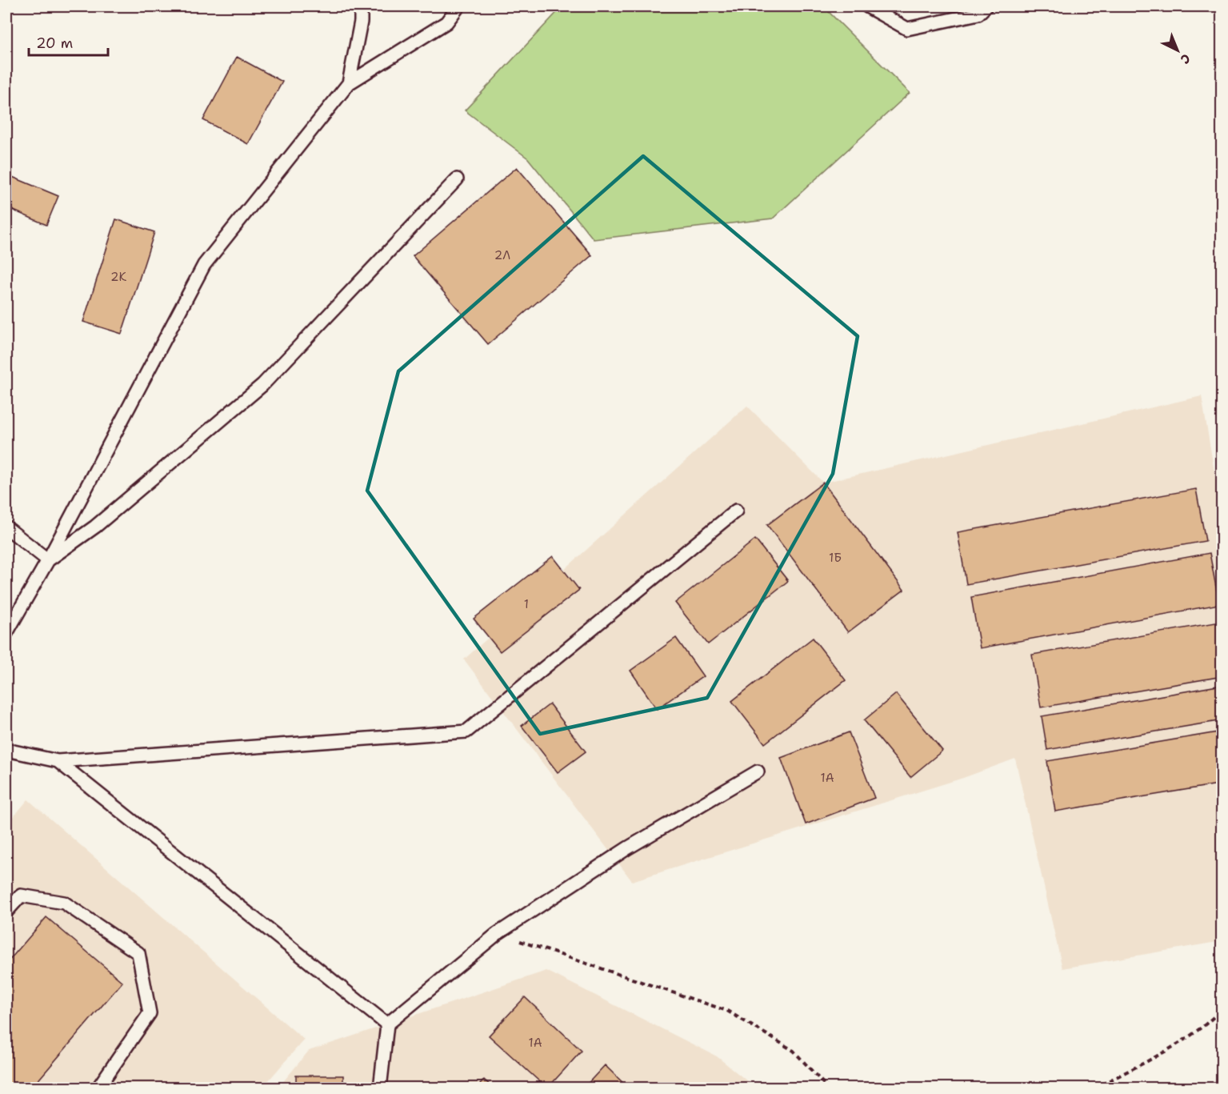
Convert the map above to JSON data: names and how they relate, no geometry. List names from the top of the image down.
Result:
{
  "house_numbers": [
    "2Л",
    "2К",
    "1Б",
    "1",
    "1А",
    "1А"
  ],
  "scale_bar": "20 m",
  "north": "bottom right"
}
